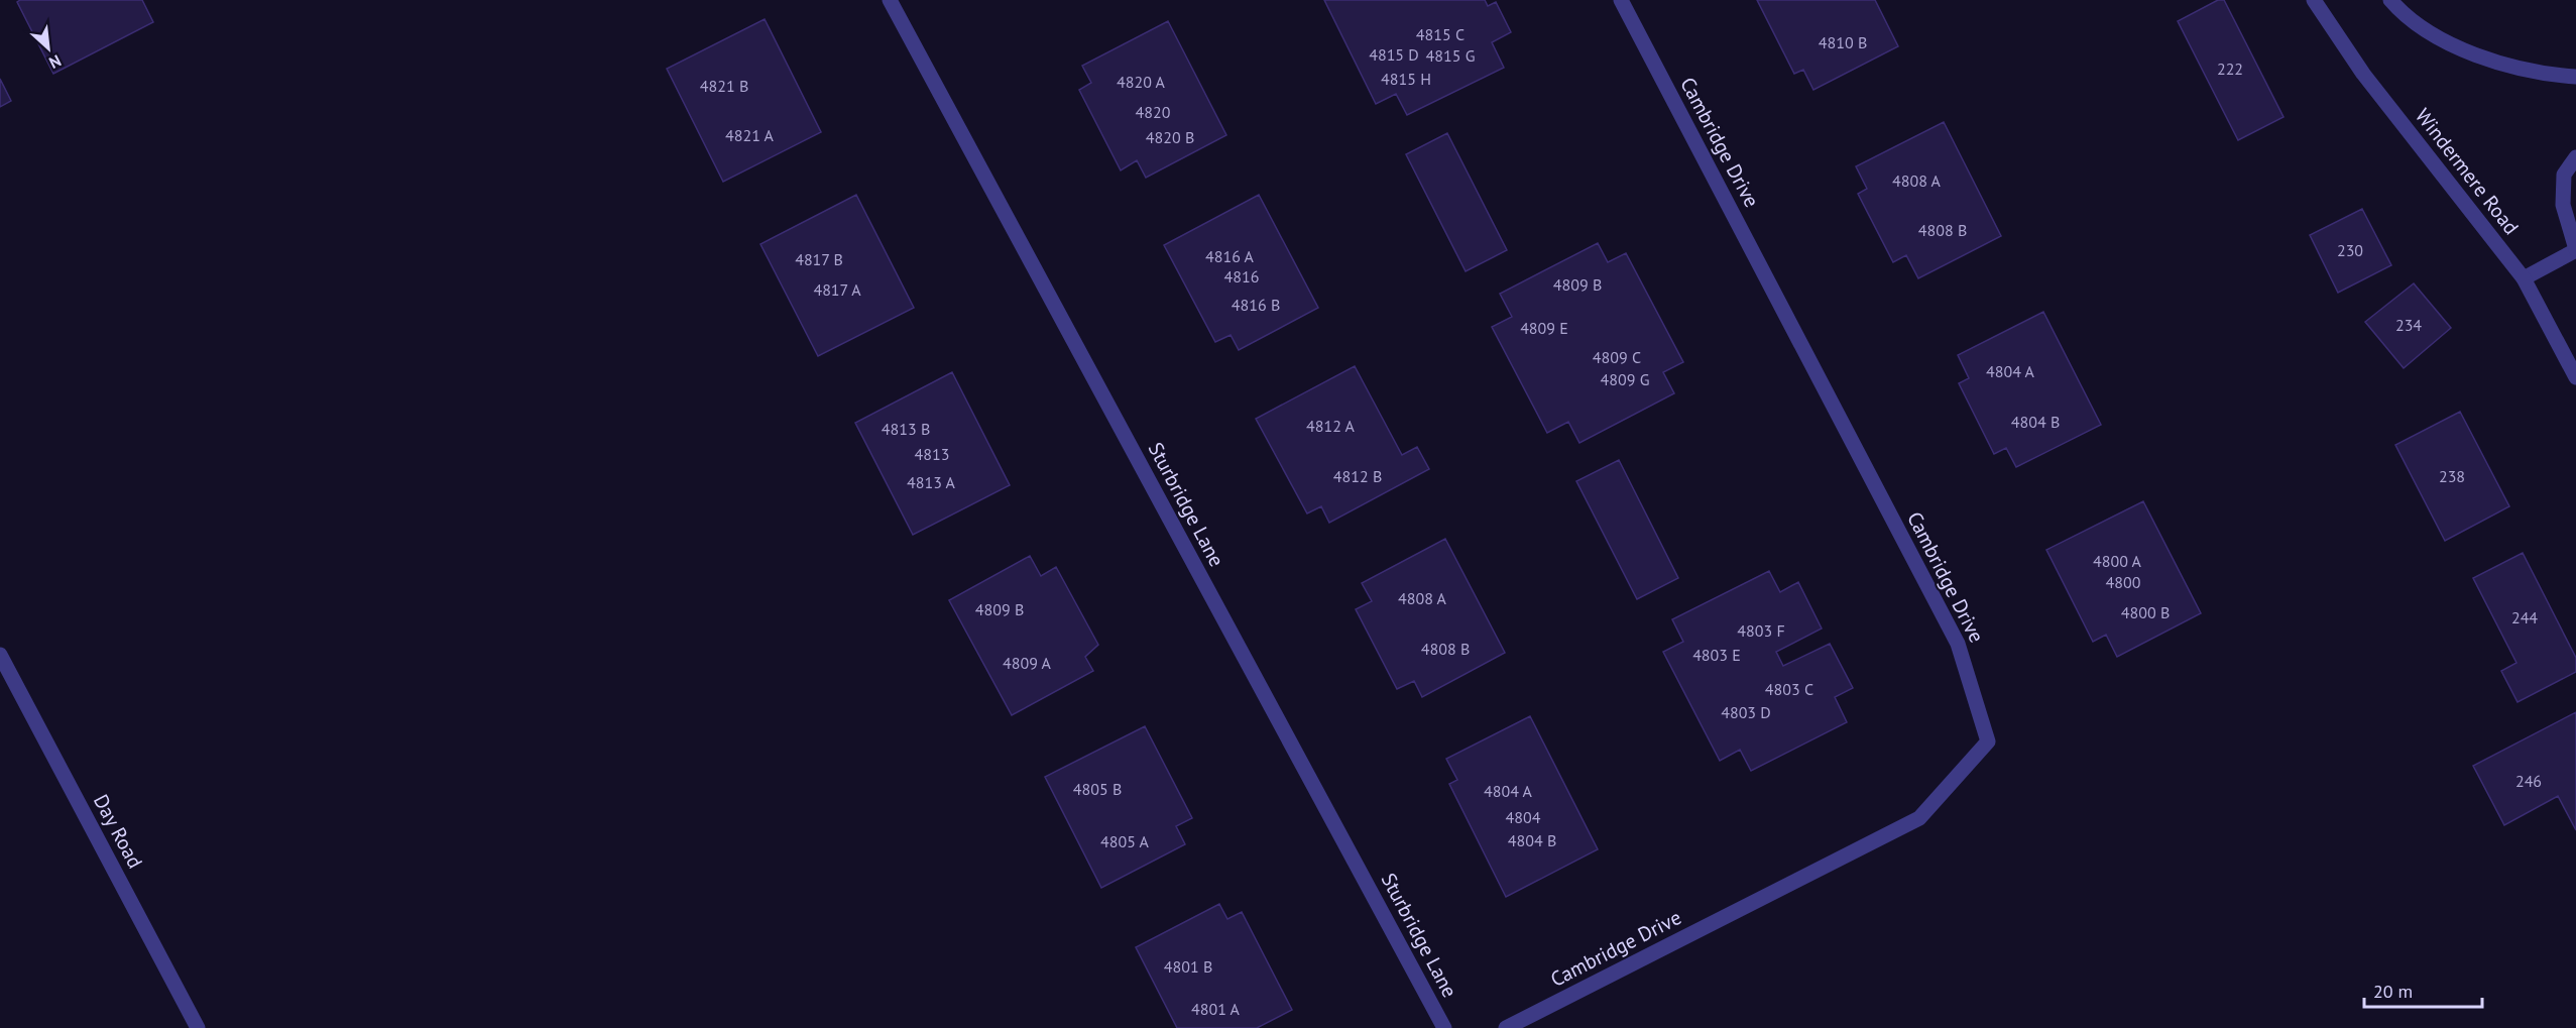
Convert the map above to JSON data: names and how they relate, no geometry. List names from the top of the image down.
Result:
{
  "streets": {
    "street": [
      "Cambridge Drive",
      "Windermere Road",
      "Sturbridge Lane",
      "Day Road"
    ]
  },
  "house_numbers": [
    "4815 C",
    "4810 B",
    "4815 D",
    "4815 G",
    "222",
    "4815 H",
    "4820 A",
    "4821 B",
    "4820",
    "4821 A",
    "4820 B",
    "4808 A",
    "4808 B",
    "230",
    "4816 A",
    "4817 B",
    "4816",
    "4809 B",
    "4817 A",
    "4816 B",
    "234",
    "4809 E",
    "4809 C",
    "4804 A",
    "4809 G",
    "4804 B",
    "4812 A",
    "4813 B",
    "4813",
    "4812 B",
    "238",
    "4813 A",
    "4800 A",
    "4800",
    "4808 A",
    "4809 B",
    "4800 B",
    "244",
    "4803 F",
    "4808 B",
    "4803 E",
    "4809 A",
    "4803 C",
    "4803 D",
    "246",
    "4805 B",
    "4804 A",
    "4804",
    "4804 B",
    "4805 A",
    "4801 B",
    "4801 A"
  ],
  "scale_bar": "20 m",
  "north": "bottom right"
}
